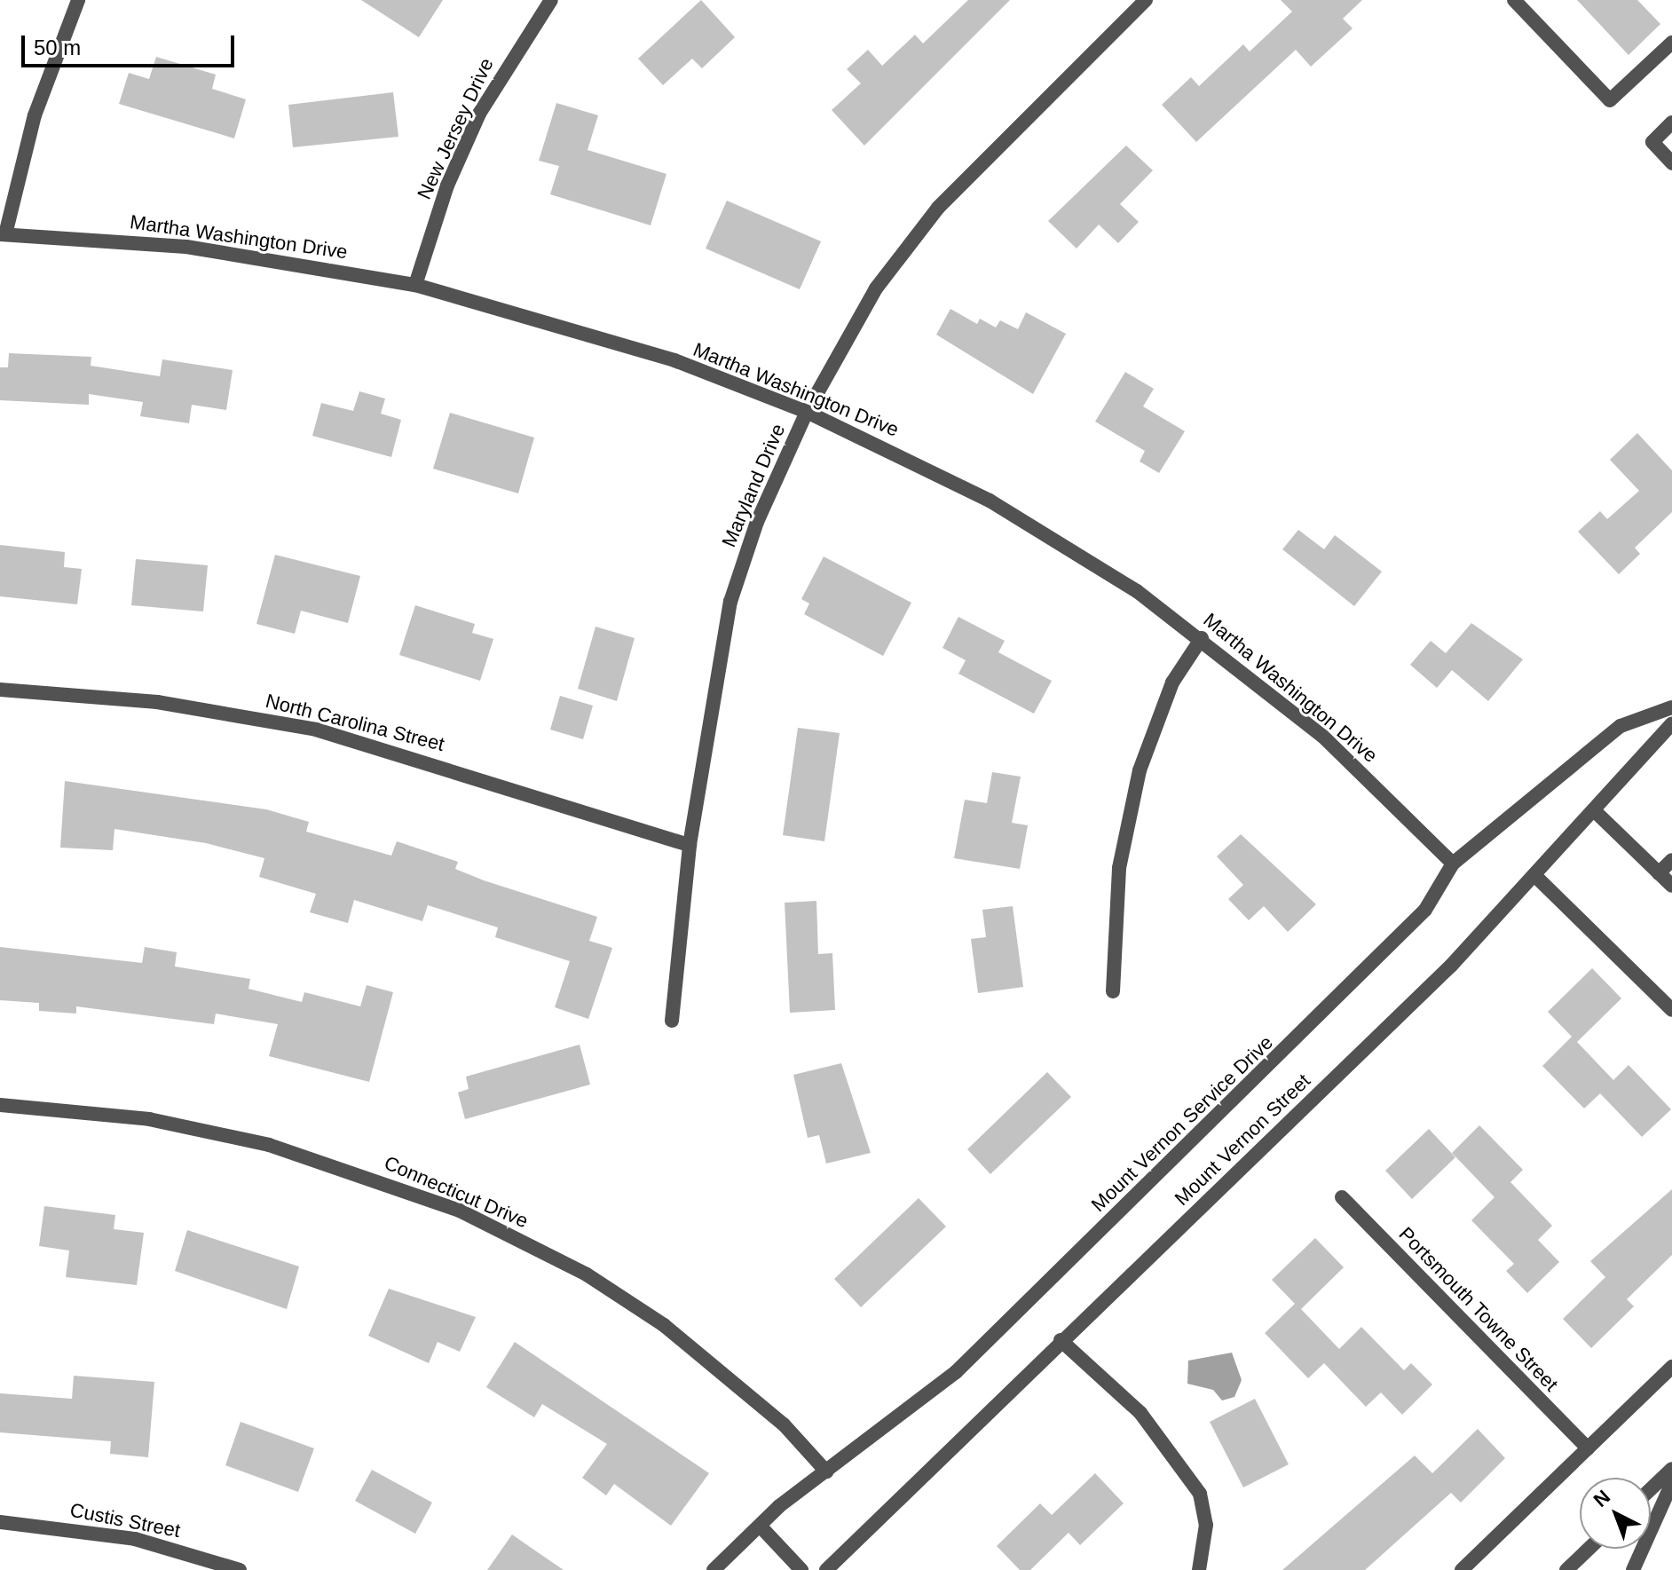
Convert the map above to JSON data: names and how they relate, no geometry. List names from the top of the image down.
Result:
{
  "streets": {
    "street": [
      "New Jersey Drive",
      "Martha Washington Drive",
      "Maryland Drive",
      "North Carolina Street",
      "Mount Vernon Service Drive",
      "Mount Vernon Street",
      "Connecticut Drive",
      "Portsmouth Towne Street",
      "Custis Street"
    ]
  },
  "crossings": [
    ["New Jersey Drive", "Martha Washington Drive"],
    ["Martha Washington Drive", "Maryland Drive"],
    ["Martha Washington Drive", "Mount Vernon Service Drive"],
    ["Maryland Drive", "North Carolina Street"],
    ["Mount Vernon Service Drive", "Connecticut Drive"]
  ],
  "scale_bar": "50 m",
  "north": "top left"
}
